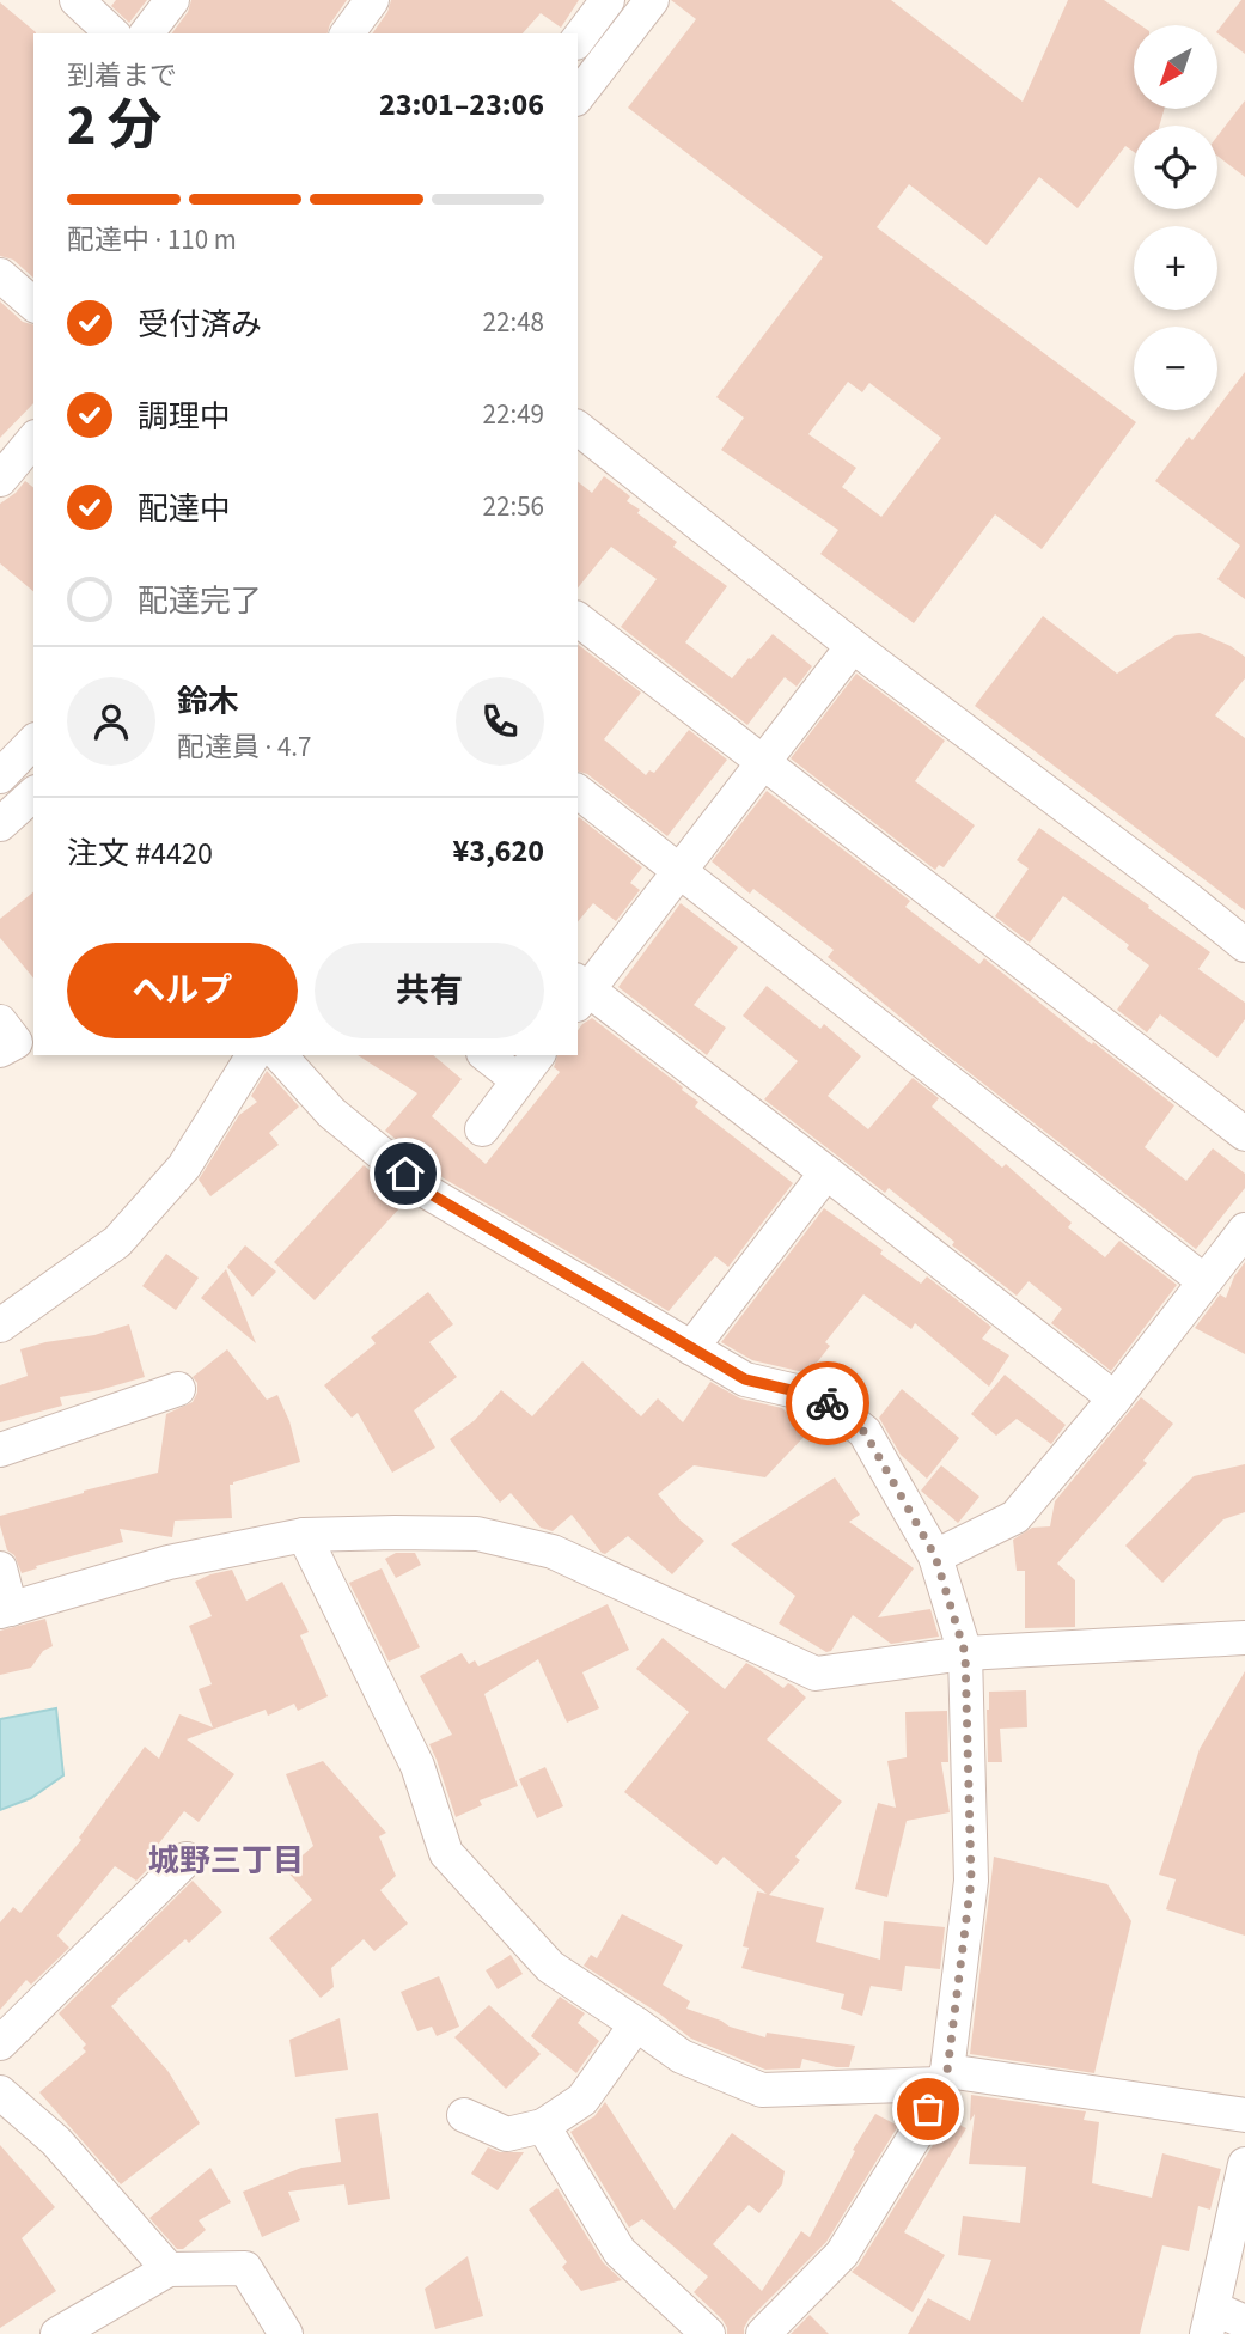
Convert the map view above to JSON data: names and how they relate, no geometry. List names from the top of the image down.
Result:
{
  "districts": ["城野三丁目"],
  "north": "bottom left",
  "page": {
    "map_buttons": ["+", "−"],
    "heading": ["2 分", "到着まで", "23:01–23:06"],
    "panel": [
      "鈴木",
      "配達員 · 4.7",
      "注文 #4420",
      "¥3,620"
    ],
    "bar": "配達中 · 110 m",
    "list": [
      ["受付済み", "22:48"],
      ["調理中", "22:49"],
      ["配達中", "22:56"],
      "配達完了"
    ],
    "buttons": ["ヘルプ", "共有"]
  }
}
